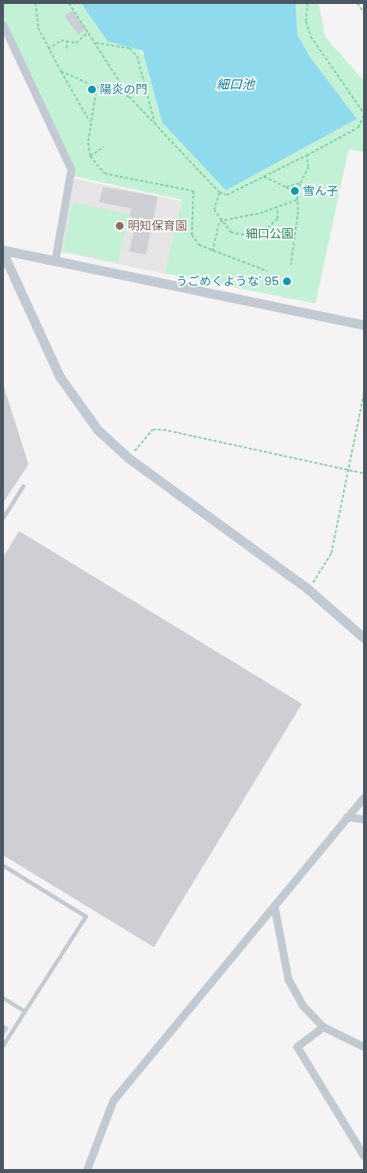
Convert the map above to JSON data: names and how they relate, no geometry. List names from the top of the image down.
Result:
{
  "water": ["細口池"],
  "parks": ["細口公園"],
  "places": [
    "陽炎の門",
    "雪ん子",
    "明知保育園",
    "うごめくような' 95"
  ]
}
